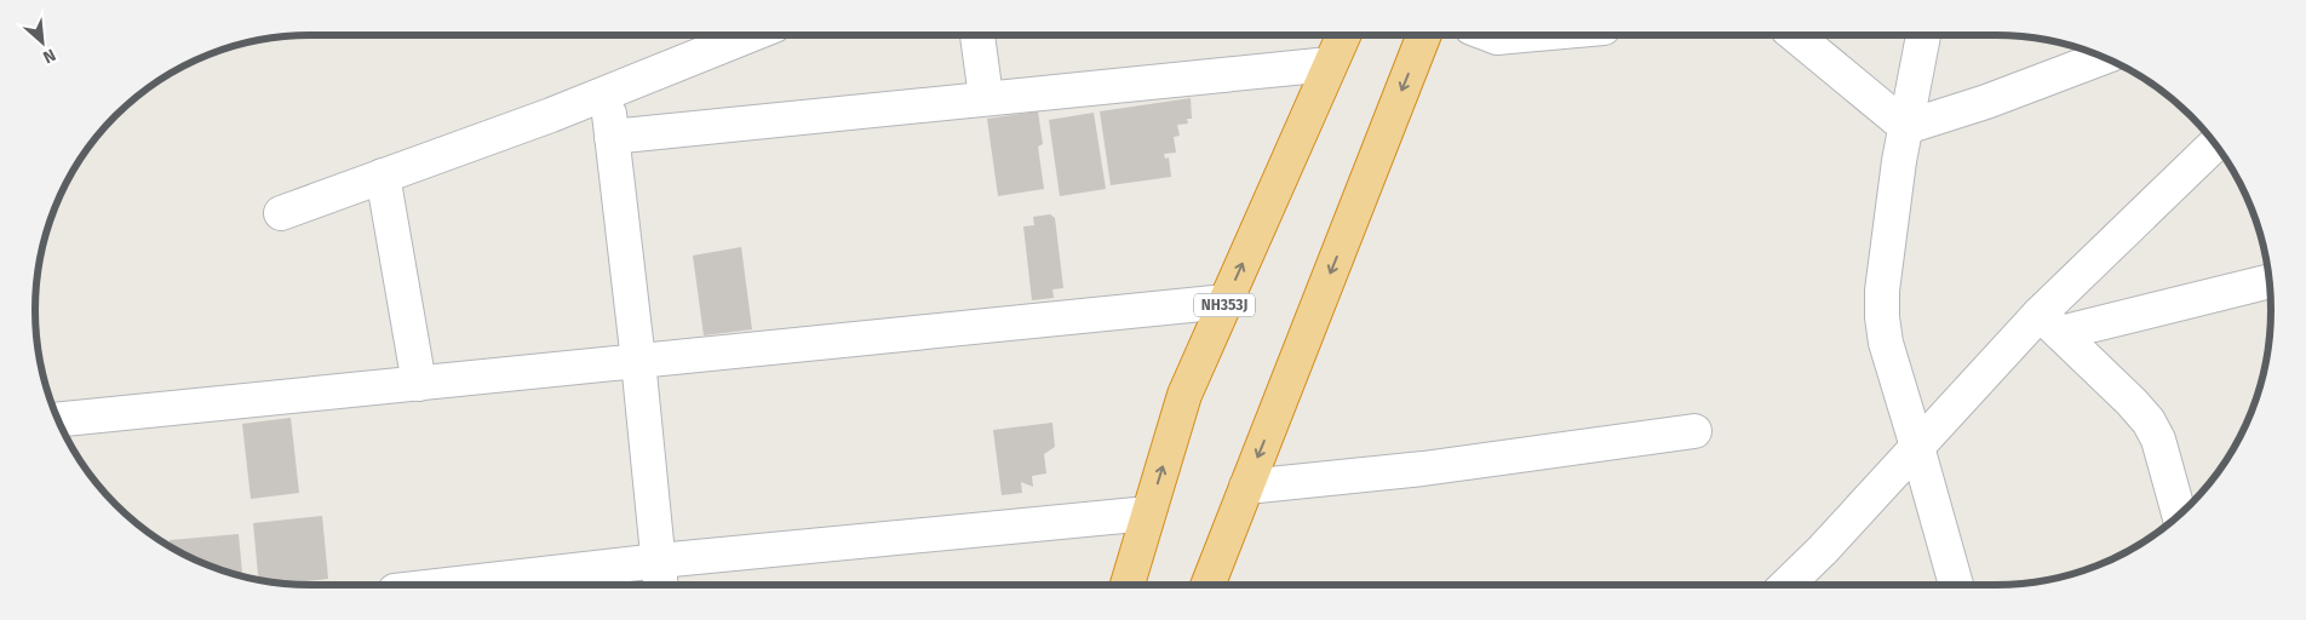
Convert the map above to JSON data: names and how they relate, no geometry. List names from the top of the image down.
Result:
{
  "streets": {
    "highway": ["NH353J"]
  },
  "north": "bottom right"
}
